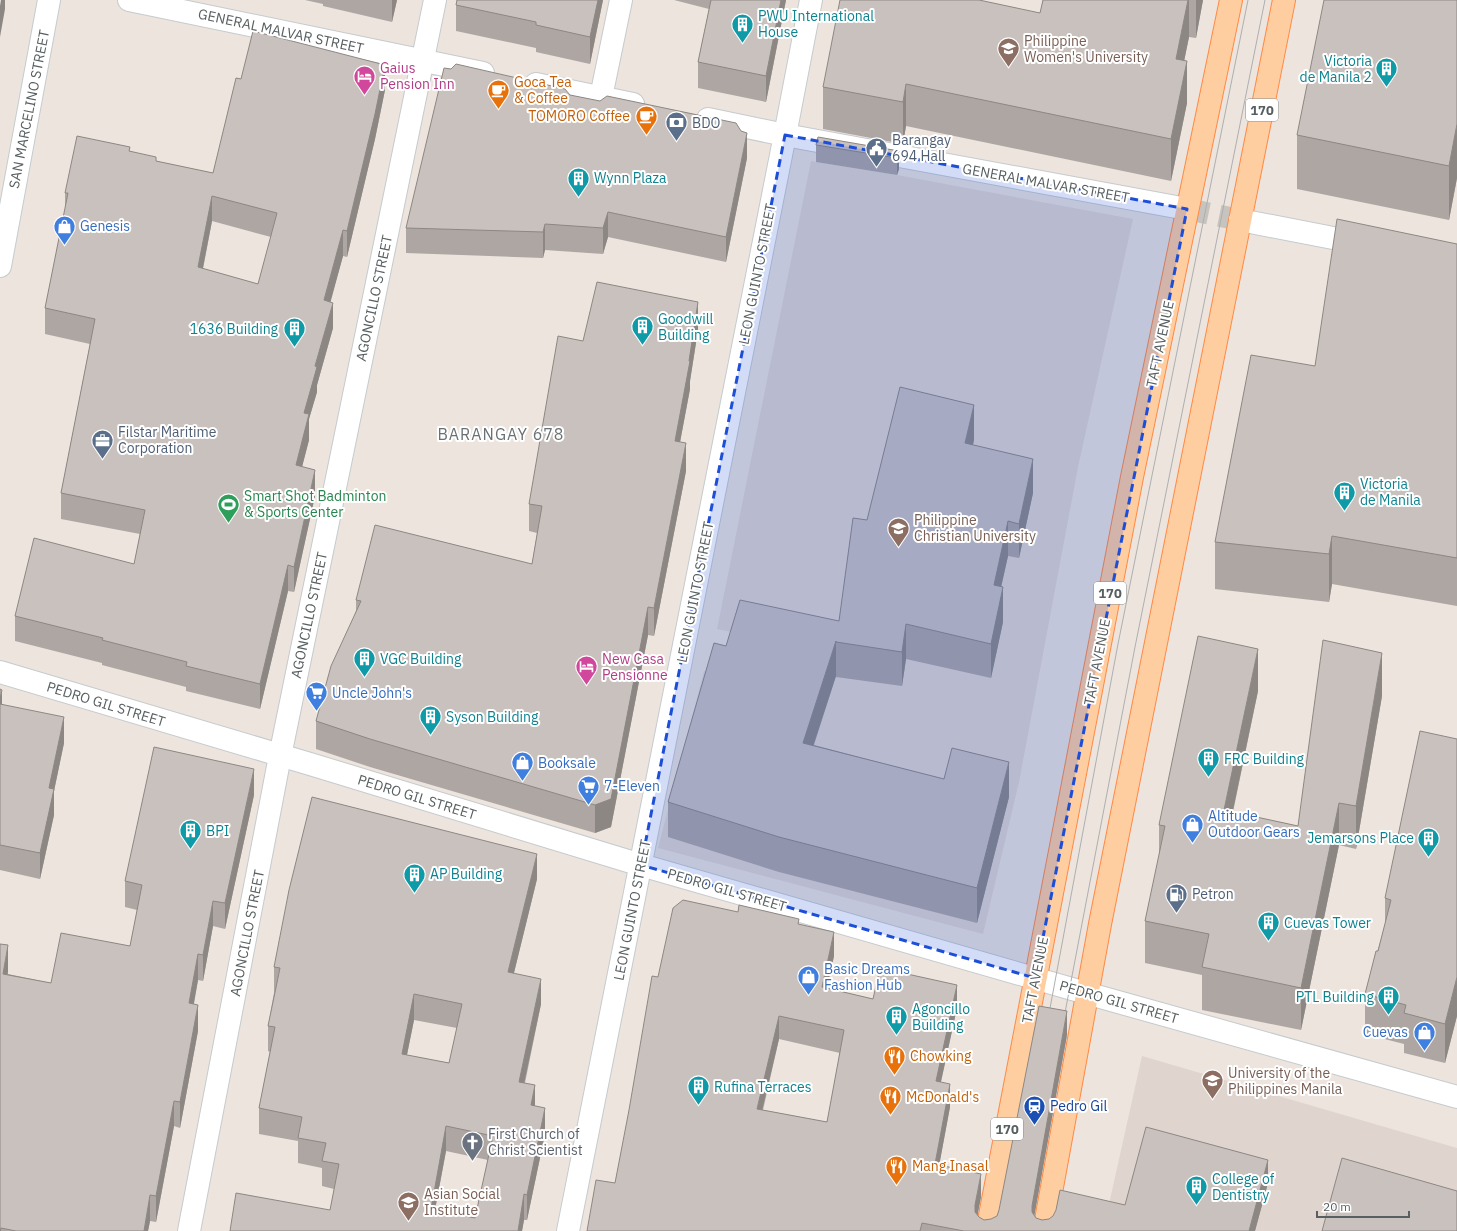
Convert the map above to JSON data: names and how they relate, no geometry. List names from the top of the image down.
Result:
{
  "streets": {
    "main road": ["170", "TAFT AVENUE"],
    "street": [
      "GENERAL MALVAR STREET",
      "SAN MARCELINO STREET",
      "LEON GUINTO STREET",
      "AGONCILLO STREET",
      "PEDRO GIL STREET"
    ]
  },
  "crossings": [
    ["GENERAL MALVAR STREET", "LEON GUINTO STREET"],
    ["GENERAL MALVAR STREET", "AGONCILLO STREET"],
    ["GENERAL MALVAR STREET", "TAFT AVENUE"],
    ["170", "PEDRO GIL STREET"],
    ["LEON GUINTO STREET", "PEDRO GIL STREET"],
    ["AGONCILLO STREET", "PEDRO GIL STREET"],
    ["TAFT AVENUE", "PEDRO GIL STREET"]
  ],
  "districts": ["BARANGAY 678"],
  "places": {
    "building": [
      "PWU International House",
      "Victoria de Manila 2",
      "Wynn Plaza",
      "Goodwill Building",
      "1636 Building",
      "Victoria de Manila",
      "VGC Building",
      "Syson Building",
      "FRC Building",
      "BPI",
      "Jemarsons Place",
      "AP Building",
      "Cuevas Tower",
      "PTL Building",
      "Agoncillo Building",
      "Rufina Terraces",
      "College of Dentistry"
    ],
    "school or university": [
      "Philippine Women's University",
      "Philippine Christian University",
      "University of the Philippines Manila",
      "Asian Social Institute"
    ],
    "hotel": ["Gaius Pension Inn", "New Casa Pensionne"],
    "cafe": ["Goca Tea & Coffee", "TOMORO Coffee"],
    "bank": ["BDO"],
    "public building": ["Barangay 694 Hall"],
    "shop": [
      "Genesis",
      "Booksale",
      "Altitude Outdoor Gears",
      "Basic Dreams Fashion Hub",
      "Cuevas"
    ],
    "office": ["Filstar Maritime Corporation"],
    "sports": ["Smart Shot Badminton & Sports Center"],
    "supermarket": ["Uncle John's", "7-Eleven"],
    "fuel station": ["Petron"],
    "restaurant": ["Chowking", "McDonald's", "Mang Inasal"],
    "station": ["Pedro Gil"],
    "church": ["First Church of Christ Scientist"]
  },
  "scale_bar": "20 m"
}
